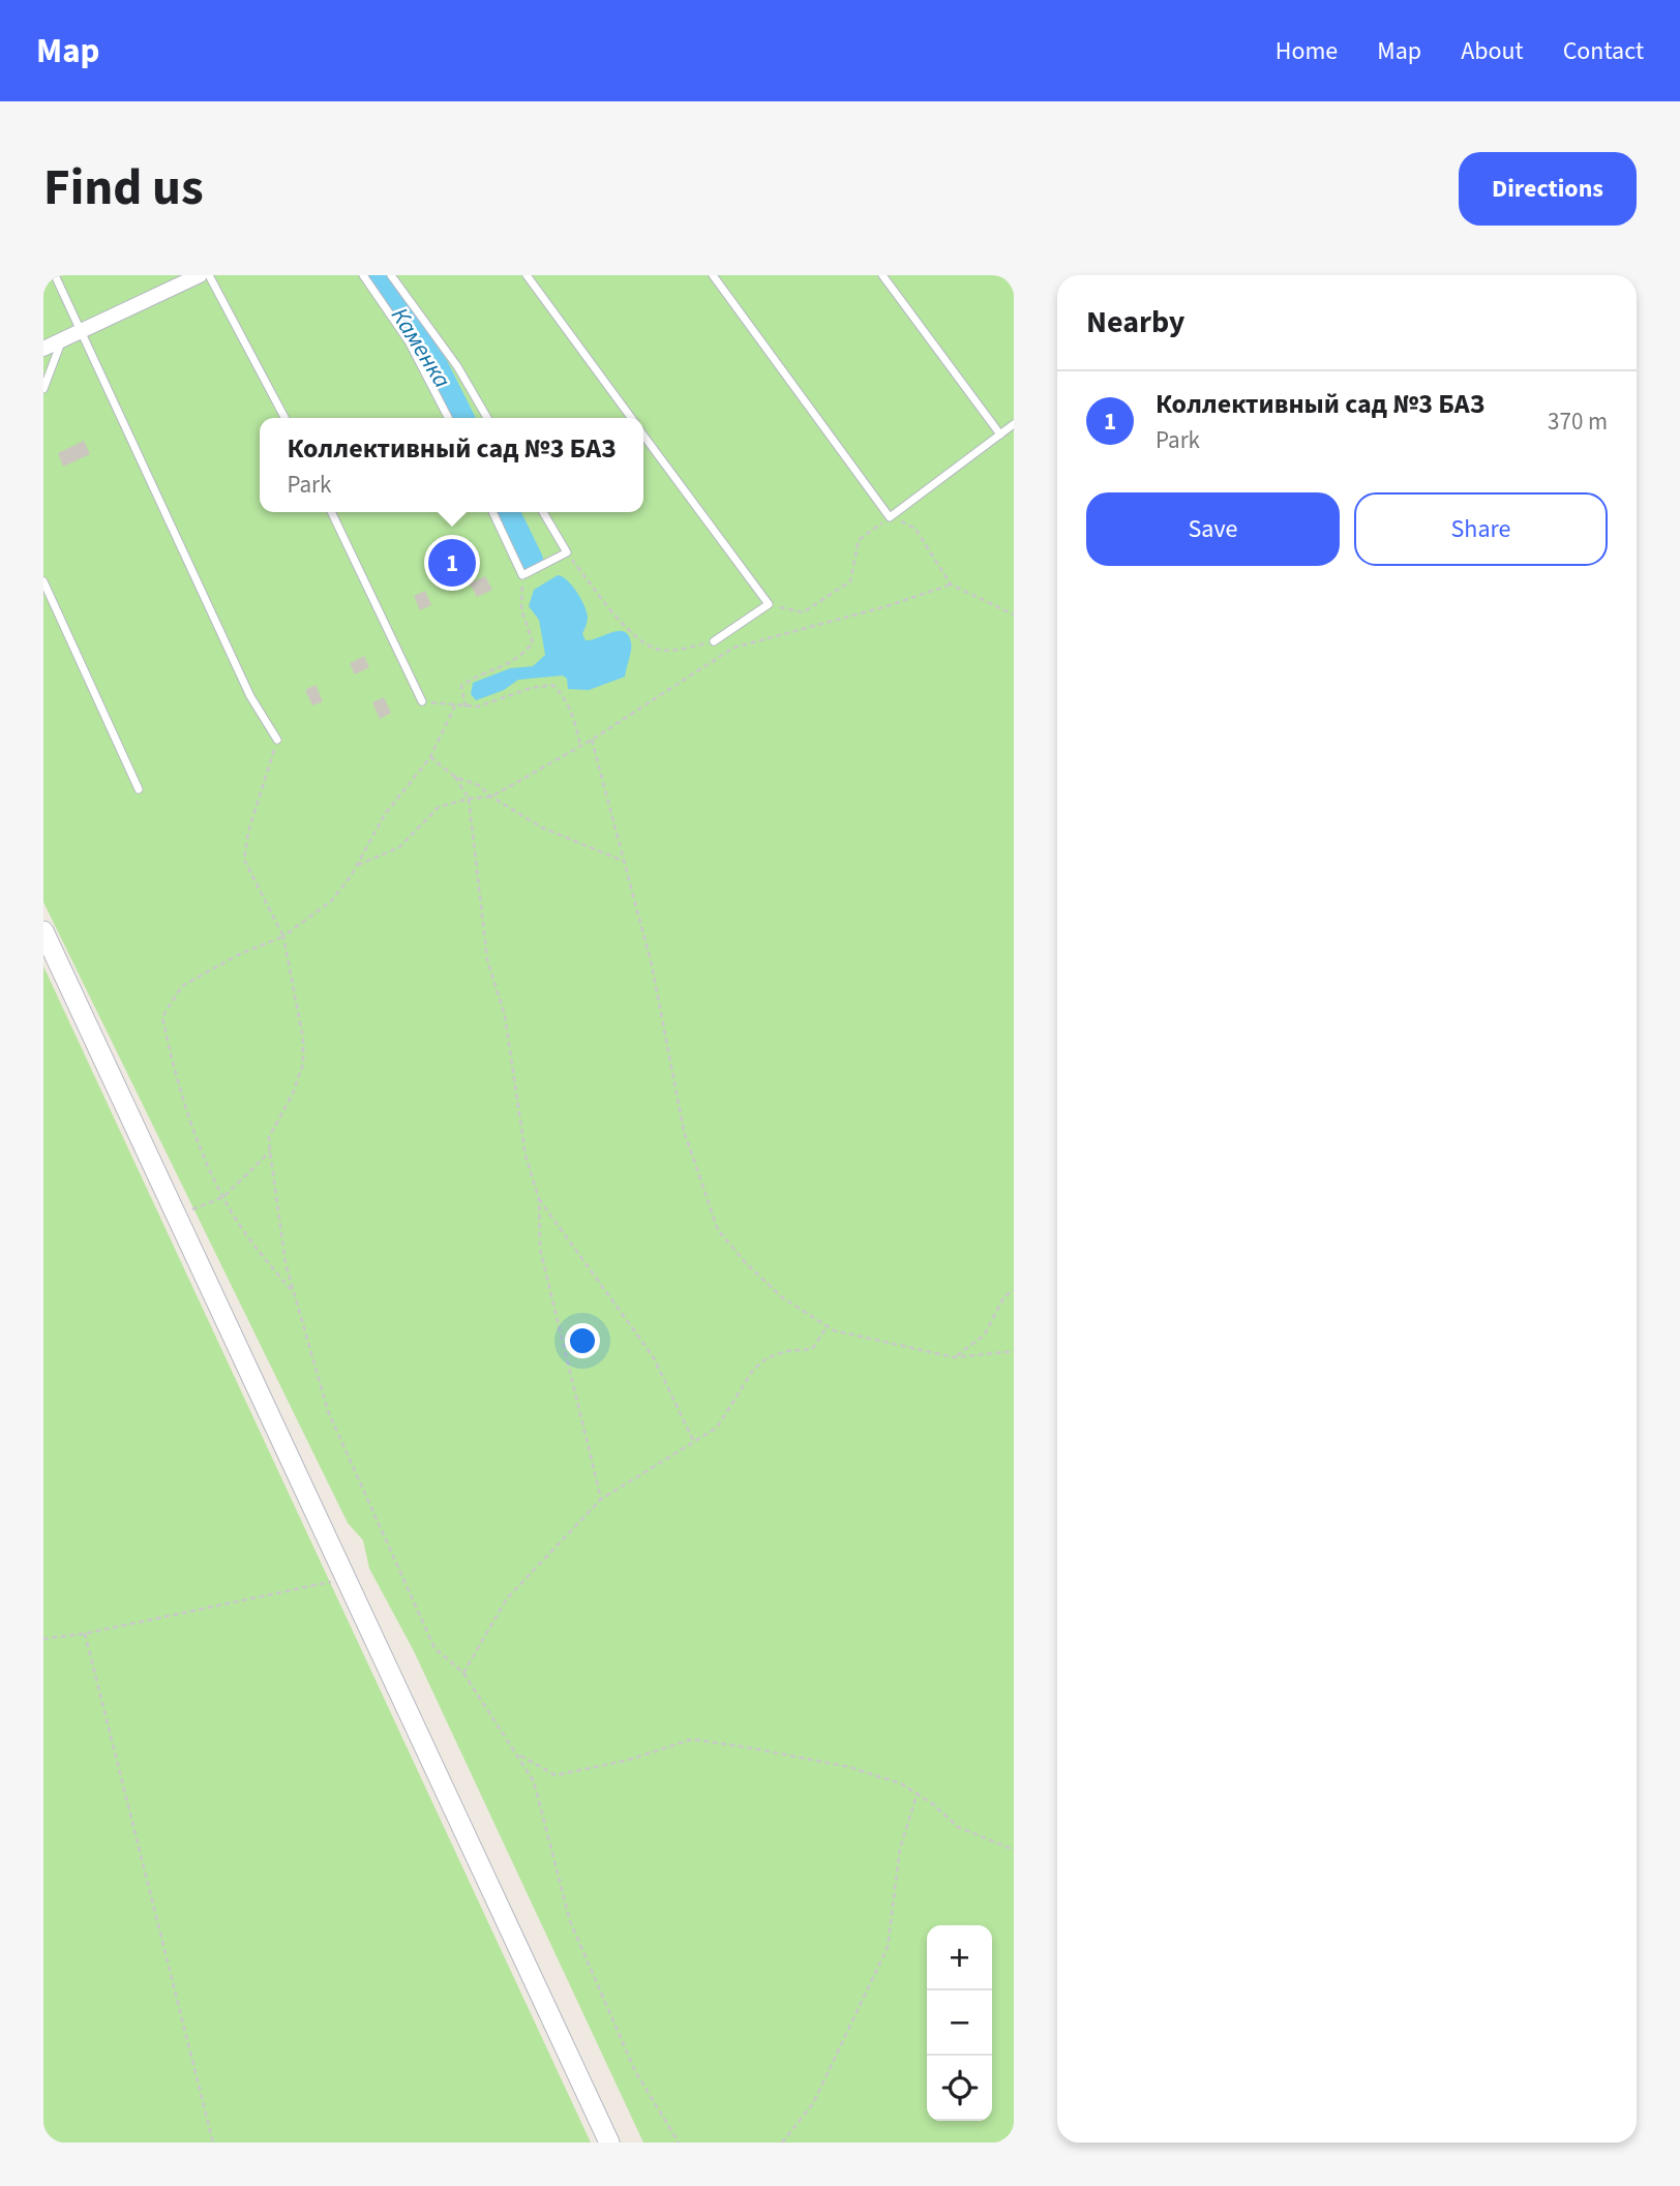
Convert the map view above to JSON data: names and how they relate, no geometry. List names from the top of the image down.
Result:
{
  "water": ["Каменка"],
  "page": {
    "header": "Map",
    "nav": [
      "Home",
      "Map",
      "About",
      "Contact"
    ],
    "title": "Find us",
    "buttons": [
      "Directions",
      ["Save", "Share"]
    ],
    "heading": "Nearby",
    "list": [
      {
        "mark": "1",
        "name": "Коллективный сад №3 БАЗ",
        "note": "Park",
        "value": "370 m"
      }
    ],
    "popup": ["Коллективный сад №3 БАЗ", "Park"],
    "pins": "1",
    "map_buttons": ["+", "−"]
  }
}
